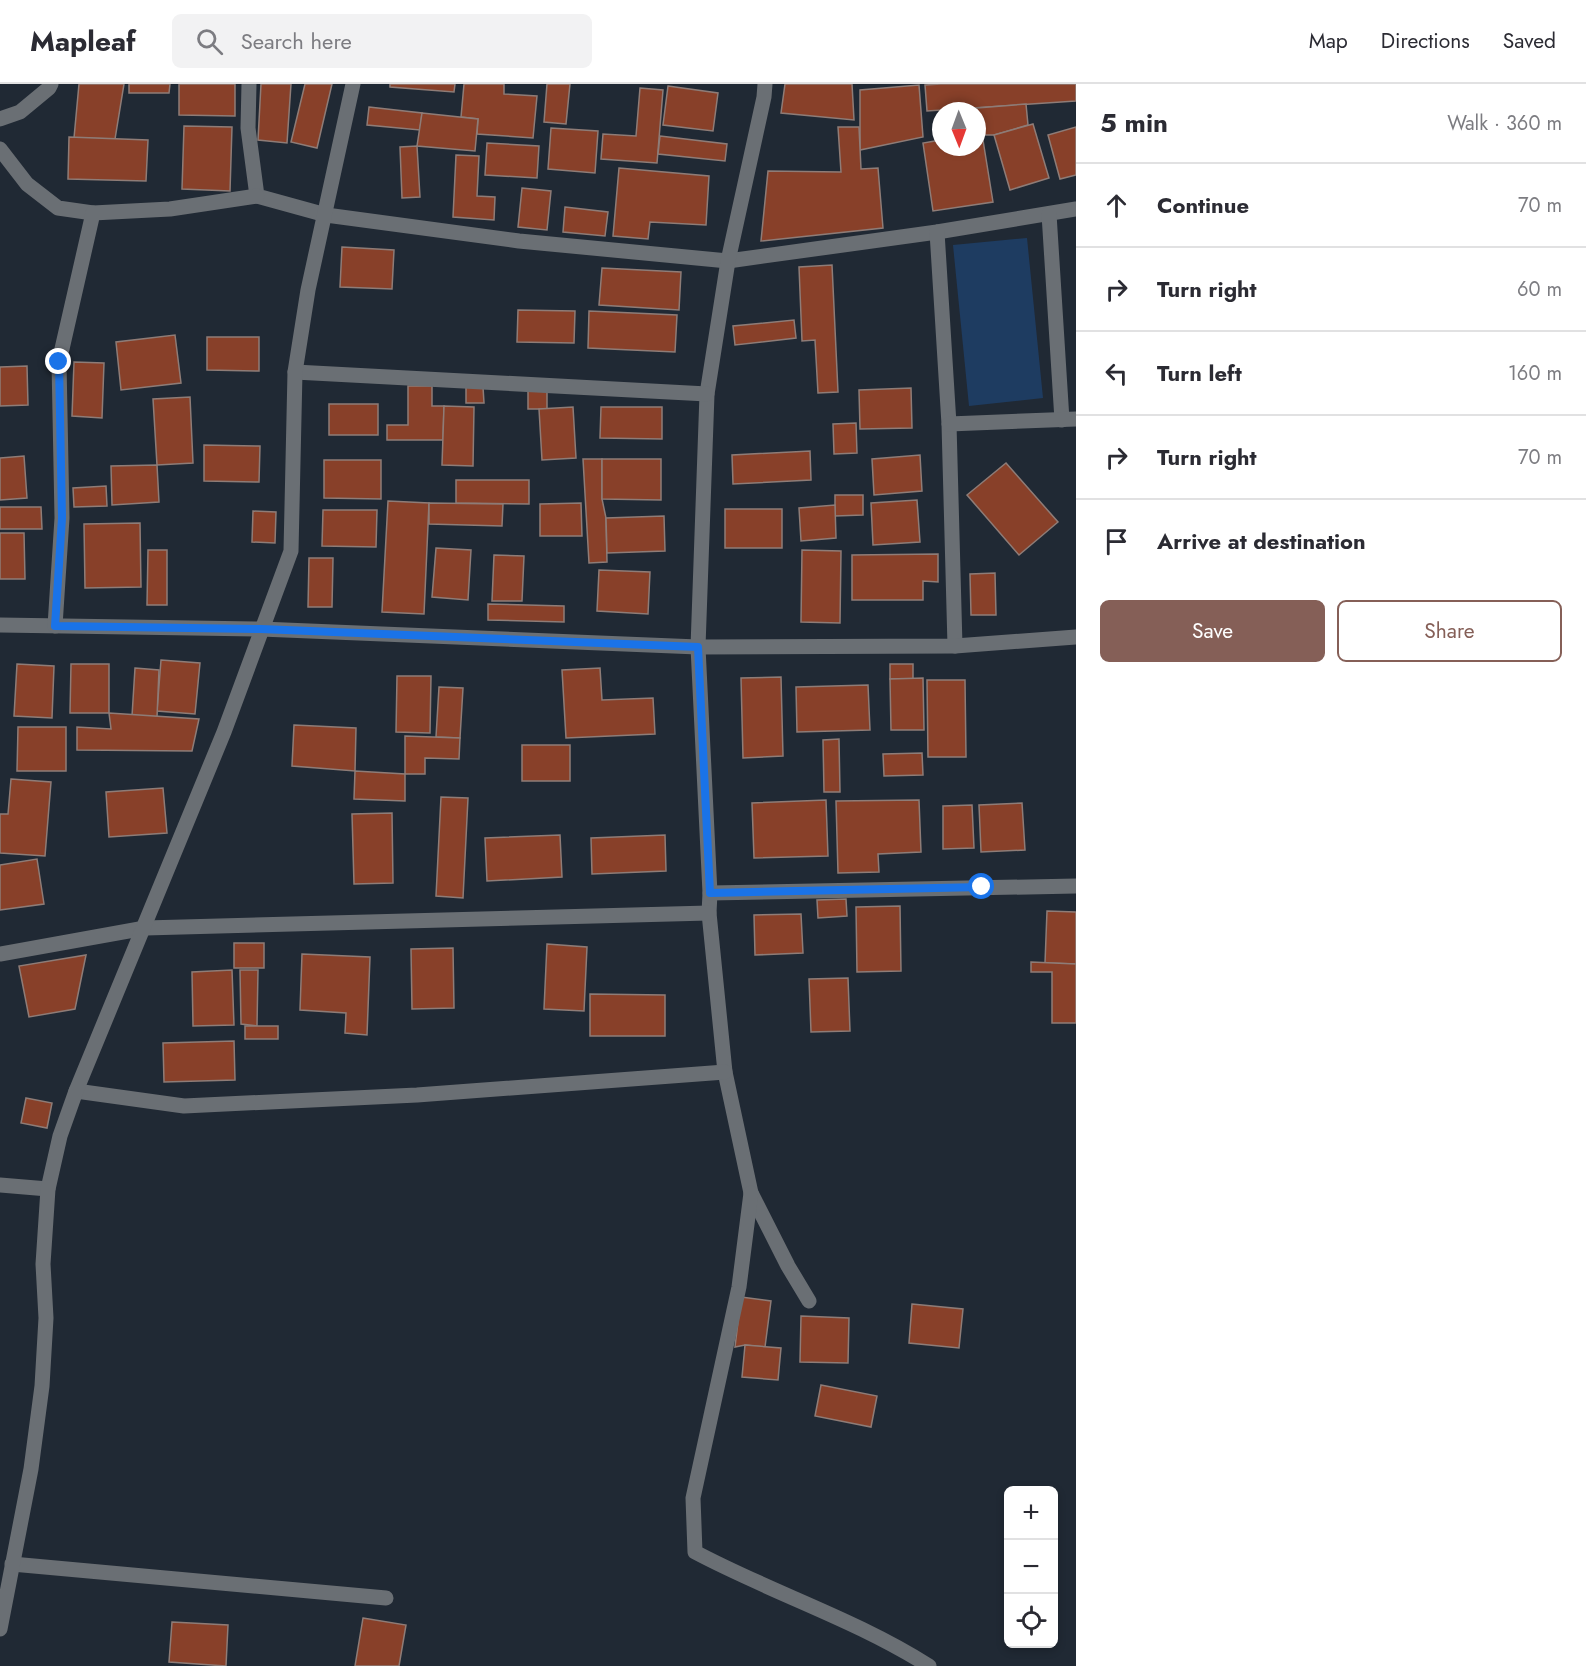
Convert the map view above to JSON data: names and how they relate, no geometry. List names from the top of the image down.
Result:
{
  "north": "bottom",
  "page": {
    "header": "Mapleaf",
    "search": "Search here",
    "nav": ["Map", "Directions", "Saved"],
    "heading": ["5 min", "Walk · 360 m"],
    "list": [
      ["Continue", "70 m"],
      ["Turn right", "60 m"],
      ["Turn left", "160 m"],
      ["Turn right", "70 m"],
      "Arrive at destination"
    ],
    "buttons": ["Save", "Share"],
    "map_buttons": ["+", "−"]
  }
}
